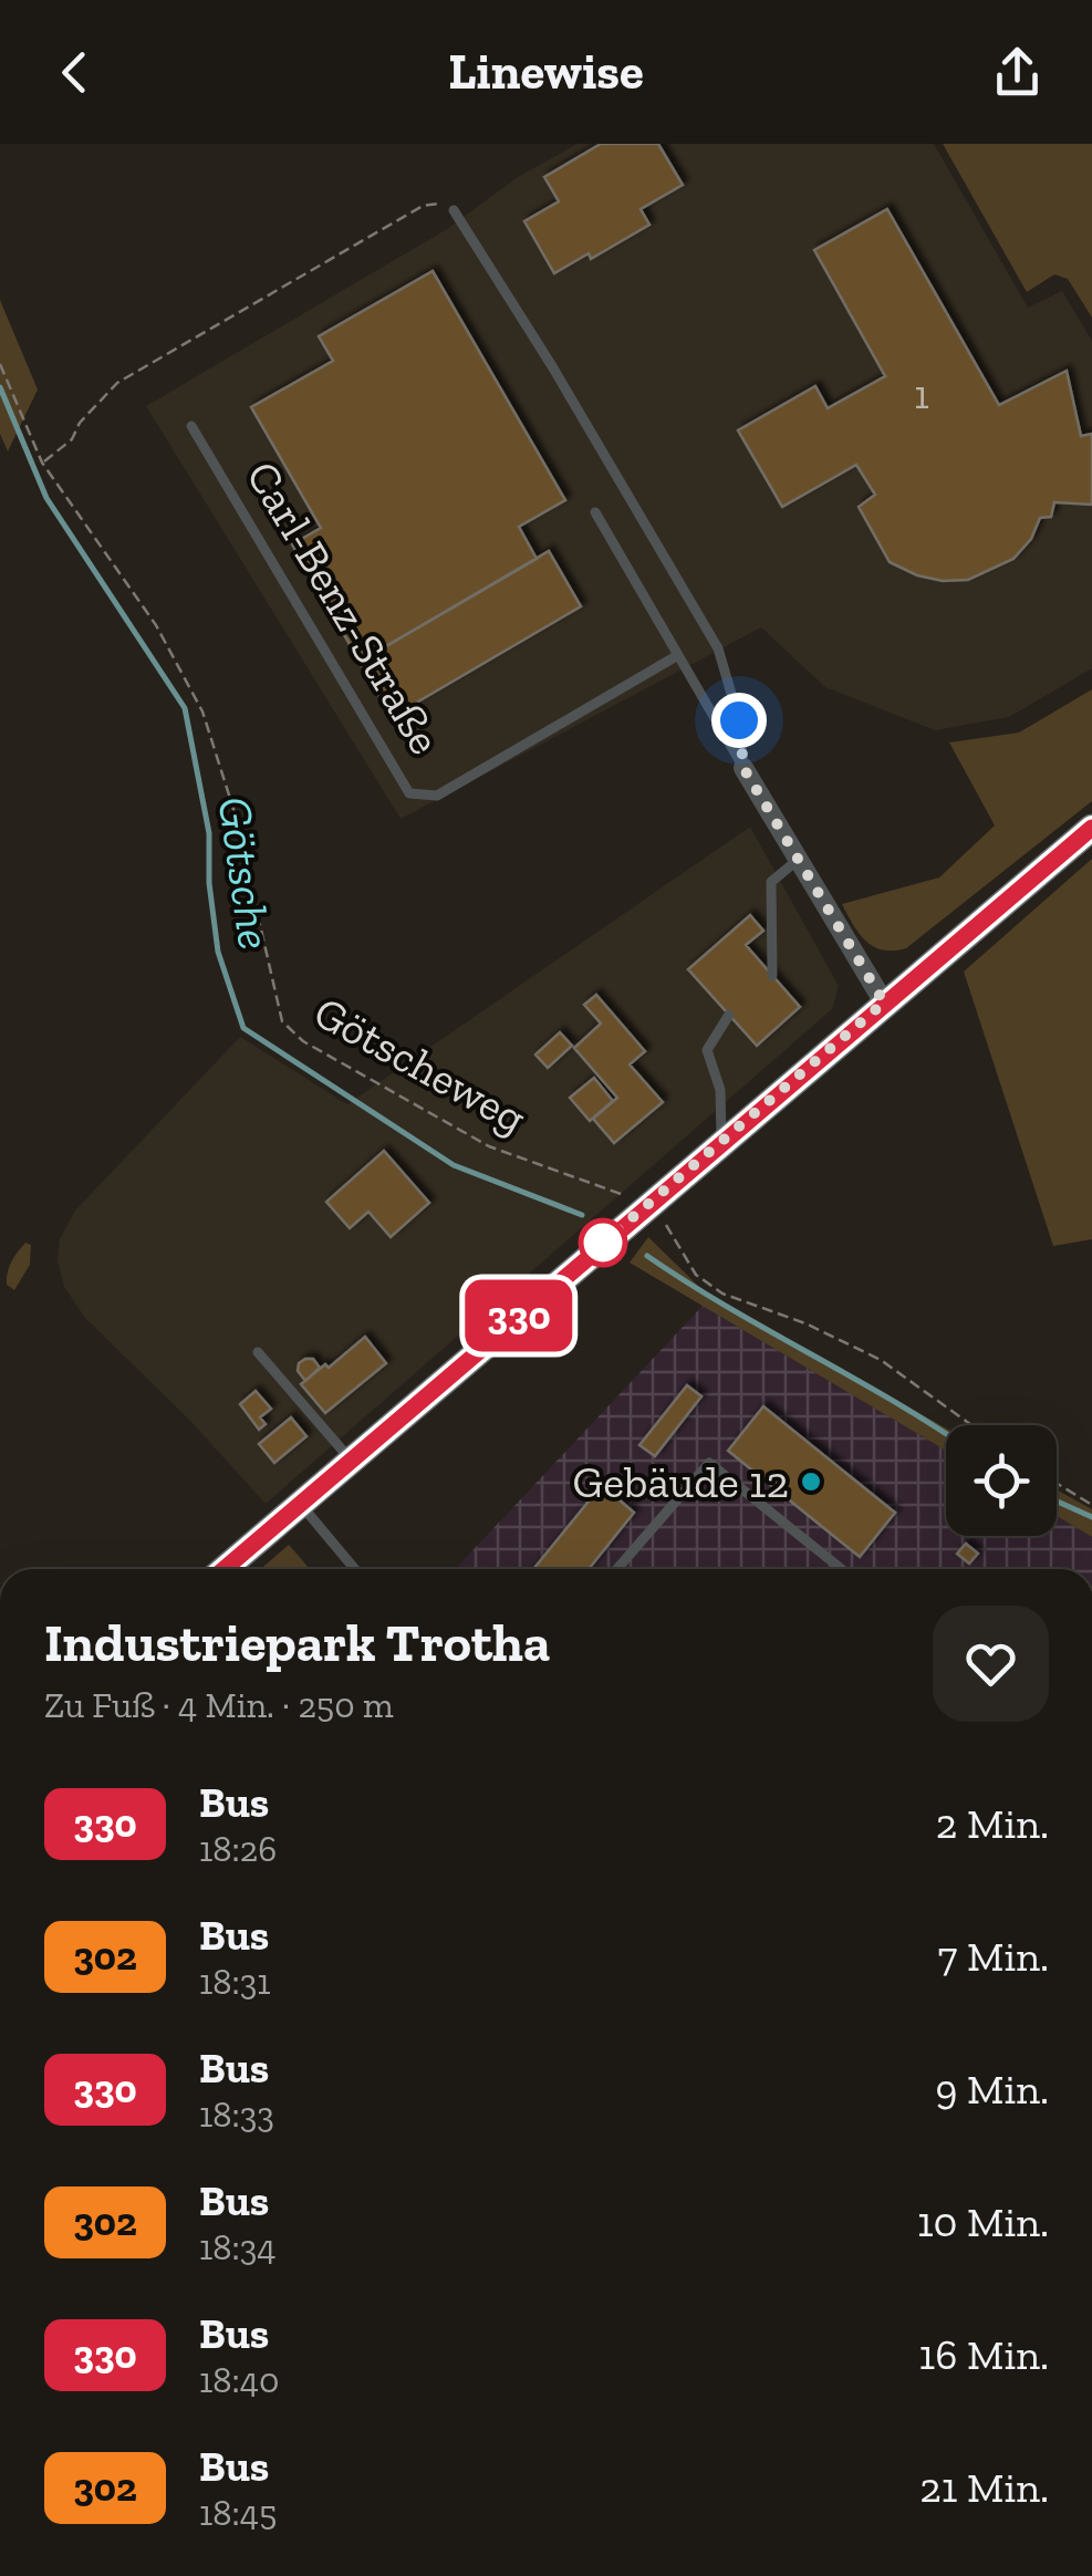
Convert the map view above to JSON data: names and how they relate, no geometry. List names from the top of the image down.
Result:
{
  "streets": {
    "lane": ["Carl-Benz-Straße"],
    "path": ["Götscheweg"]
  },
  "water": ["Götsche"],
  "places": ["Gebäude 12"],
  "lines": ["bus line 330"],
  "house_numbers": ["1"],
  "page": {
    "header": "Linewise",
    "on_map": "330",
    "heading": ["Industriepark Trotha", "Zu Fuß · 4 Min. · 250 m"],
    "list": [
      {
        "mark": "330",
        "name": "Bus",
        "note": "18:26",
        "value": "2 Min."
      },
      {
        "mark": "302",
        "name": "Bus",
        "note": "18:31",
        "value": "7 Min."
      },
      {
        "mark": "330",
        "name": "Bus",
        "note": "18:33",
        "value": "9 Min."
      },
      {
        "mark": "302",
        "name": "Bus",
        "note": "18:34",
        "value": "10 Min."
      },
      {
        "mark": "330",
        "name": "Bus",
        "note": "18:40",
        "value": "16 Min."
      },
      {
        "mark": "302",
        "name": "Bus",
        "note": "18:45",
        "value": "21 Min."
      }
    ]
  }
}
